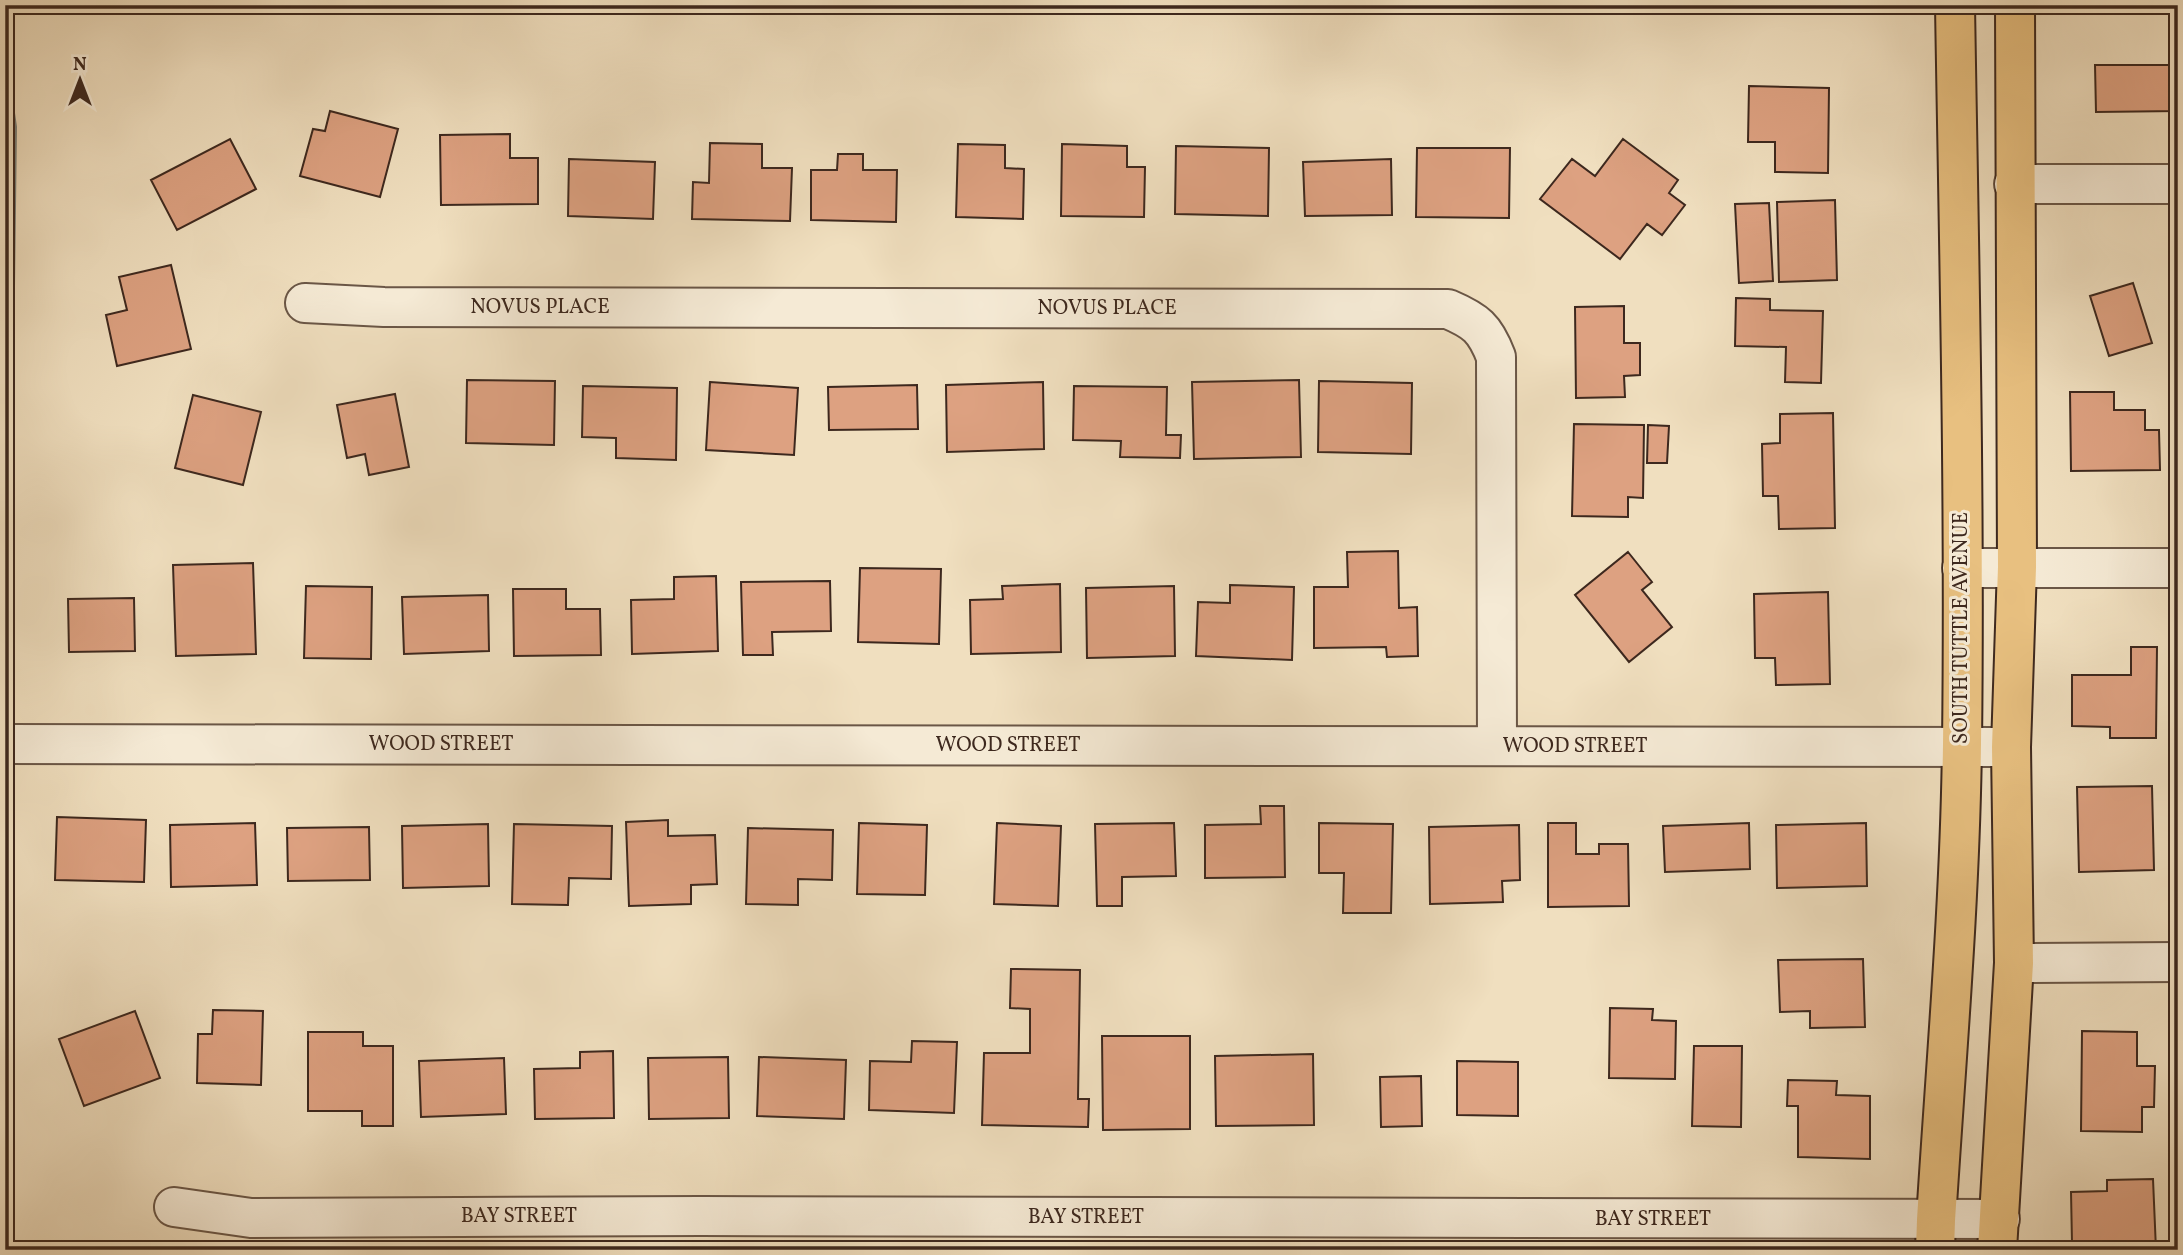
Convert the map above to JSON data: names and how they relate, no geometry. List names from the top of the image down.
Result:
{
  "streets": {
    "main road": ["SOUTH TUTTLE AVENUE"],
    "street": ["NOVUS PLACE", "WOOD STREET", "BAY STREET"]
  },
  "crossings": [
    ["NOVUS PLACE", "WOOD STREET"],
    ["SOUTH TUTTLE AVENUE", "WOOD STREET"],
    ["SOUTH TUTTLE AVENUE", "BAY STREET"]
  ],
  "north": "top"
}
